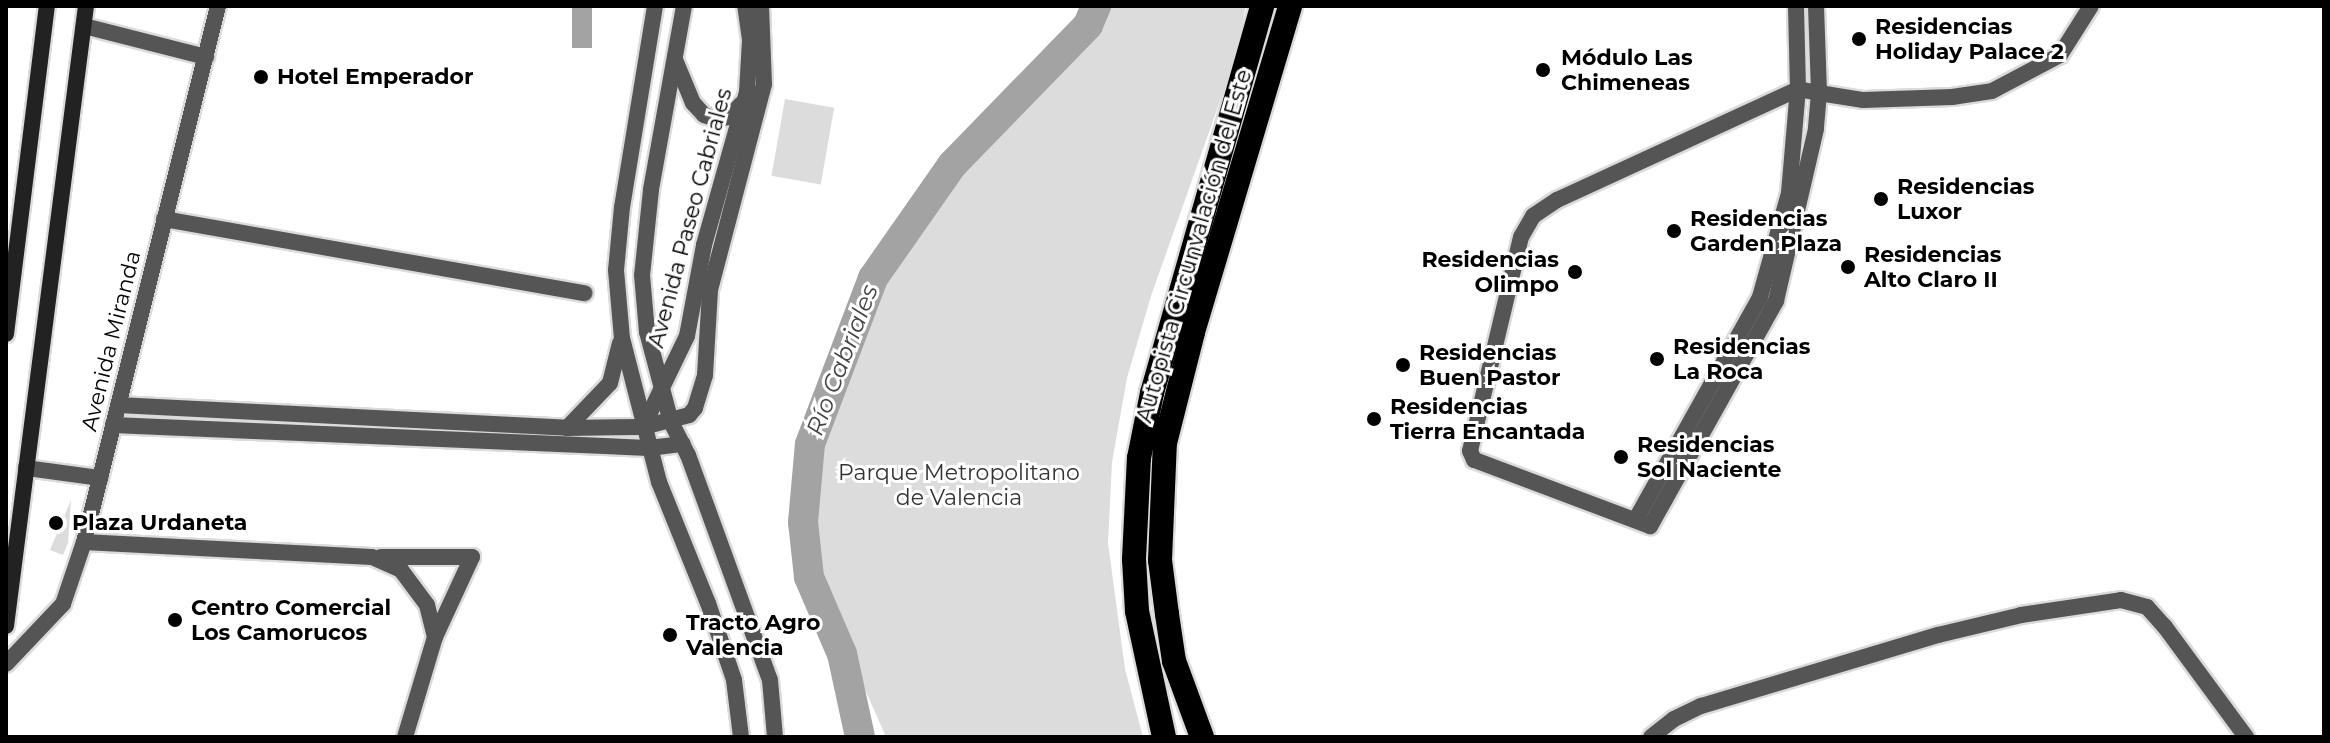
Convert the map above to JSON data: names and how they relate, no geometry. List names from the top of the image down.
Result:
{
  "streets": {
    "highway": ["Autopista Circunvalación del Este"],
    "street": ["Avenida Paseo Cabriales", "Avenida Miranda"]
  },
  "water": ["Río Cabriales"],
  "parks": ["Parque Metropolitano de Valencia"],
  "places": [
    "Residencias Holiday Palace 2",
    "Módulo Las Chimeneas",
    "Hotel Emperador",
    "Residencias Luxor",
    "Residencias Garden Plaza",
    "Residencias Alto Claro II",
    "Residencias Olimpo",
    "Residencias La Roca",
    "Residencias Buen Pastor",
    "Residencias Tierra Encantada",
    "Residencias Sol Naciente",
    "Plaza Urdaneta",
    "Centro Comercial Los Camorucos",
    "Tracto Agro Valencia"
  ]
}
